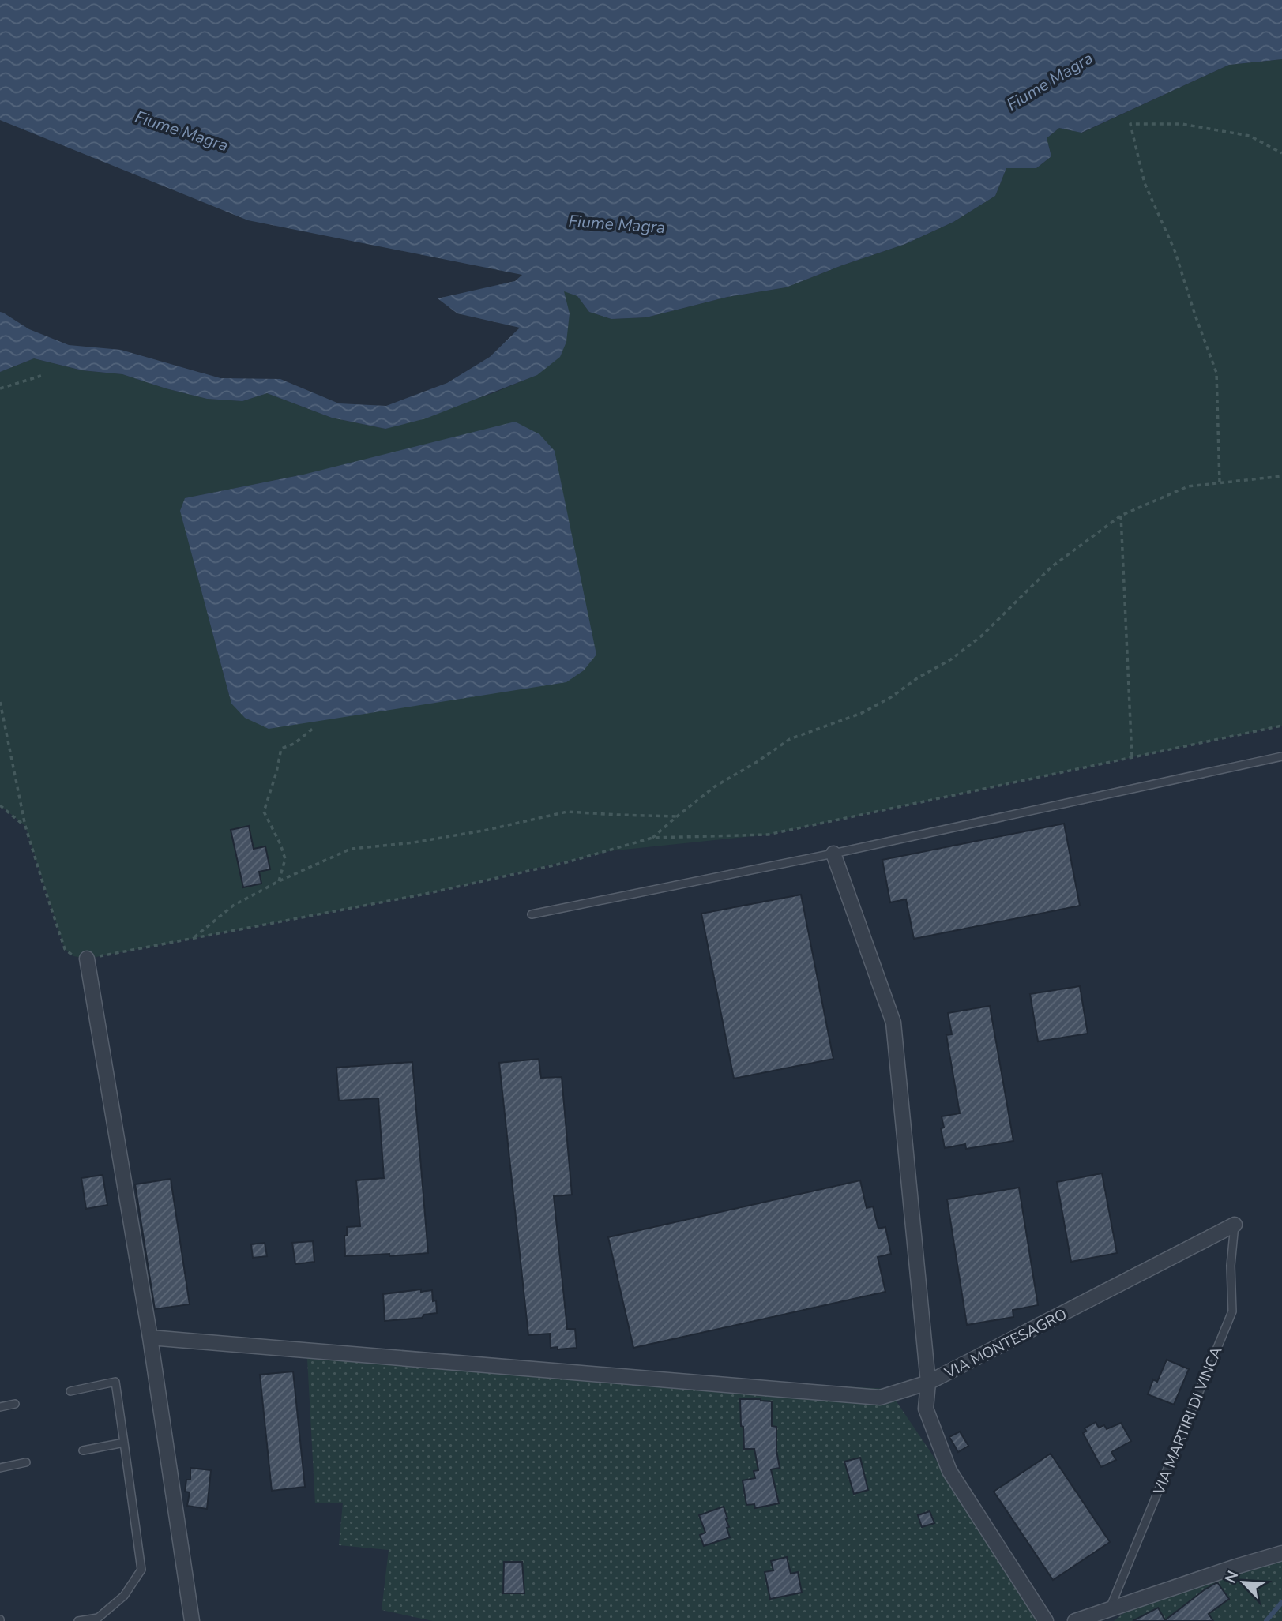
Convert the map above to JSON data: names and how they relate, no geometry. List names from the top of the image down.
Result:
{
  "streets": {
    "street": ["VIA MONTESAGRO"],
    "lane": ["VIA MARTIRI DI VINCA"]
  },
  "crossings": [
    ["VIA MONTESAGRO", "VIA MARTIRI DI VINCA"]
  ],
  "water": ["Fiume Magra"],
  "north": "top left"
}
